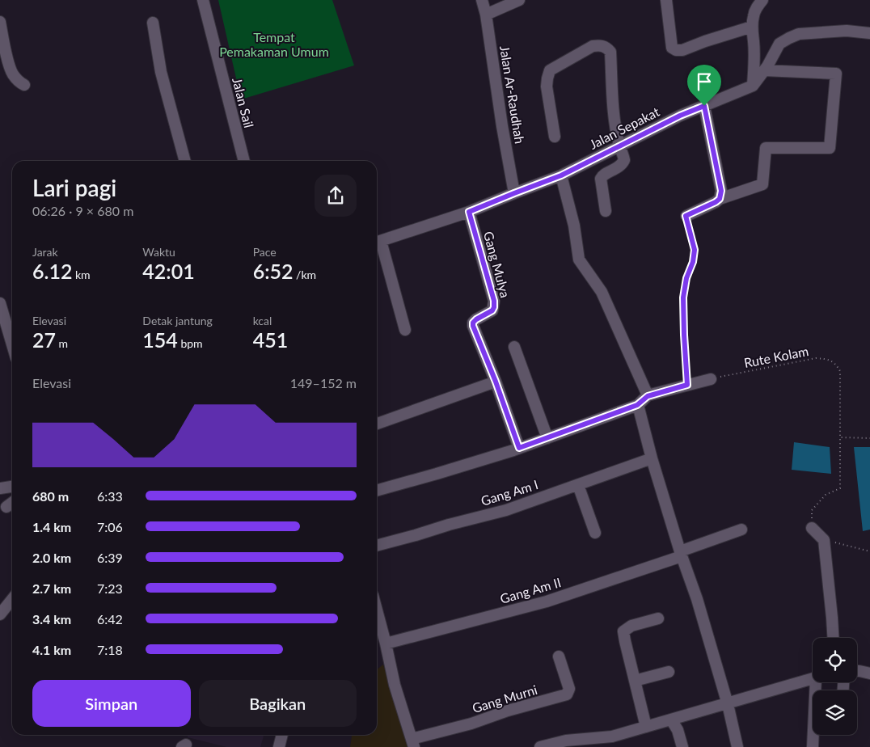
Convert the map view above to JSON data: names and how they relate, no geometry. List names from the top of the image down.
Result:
{
  "streets": {
    "street": [
      "Jalan Ar-Raudhah",
      "Jalan Sail",
      "Jalan Sepakat",
      "Gang Mulya",
      "Gang Am I",
      "Gang Am II",
      "Gang Murni"
    ],
    "path": ["Rute Kolam"]
  },
  "crossings": [
    ["Jalan Ar-Raudhah", "Jalan Sepakat"],
    ["Jalan Sepakat", "Gang Mulya"]
  ],
  "parks": ["Tempat Pemakaman Umum"],
  "page": {
    "heading": ["Lari pagi", "06:26 · 9 × 680 m"],
    "stats": [
      ["Jarak", "6.12 km"],
      ["Waktu", "42:01"],
      ["Pace", "6:52 /km"],
      ["Elevasi", "27 m"],
      ["Detak jantung", "154 bpm"],
      ["kcal", "451"]
    ],
    "chart": ["Elevasi", "149–152 m"],
    "list": [
      {
        "name": "680 m",
        "note": "6:33"
      },
      {
        "name": "1.4 km",
        "note": "7:06"
      },
      {
        "name": "2.0 km",
        "note": "6:39"
      },
      {
        "name": "2.7 km",
        "note": "7:23"
      },
      {
        "name": "3.4 km",
        "note": "6:42"
      },
      {
        "name": "4.1 km",
        "note": "7:18"
      }
    ],
    "buttons": ["Simpan", "Bagikan"]
  }
}
